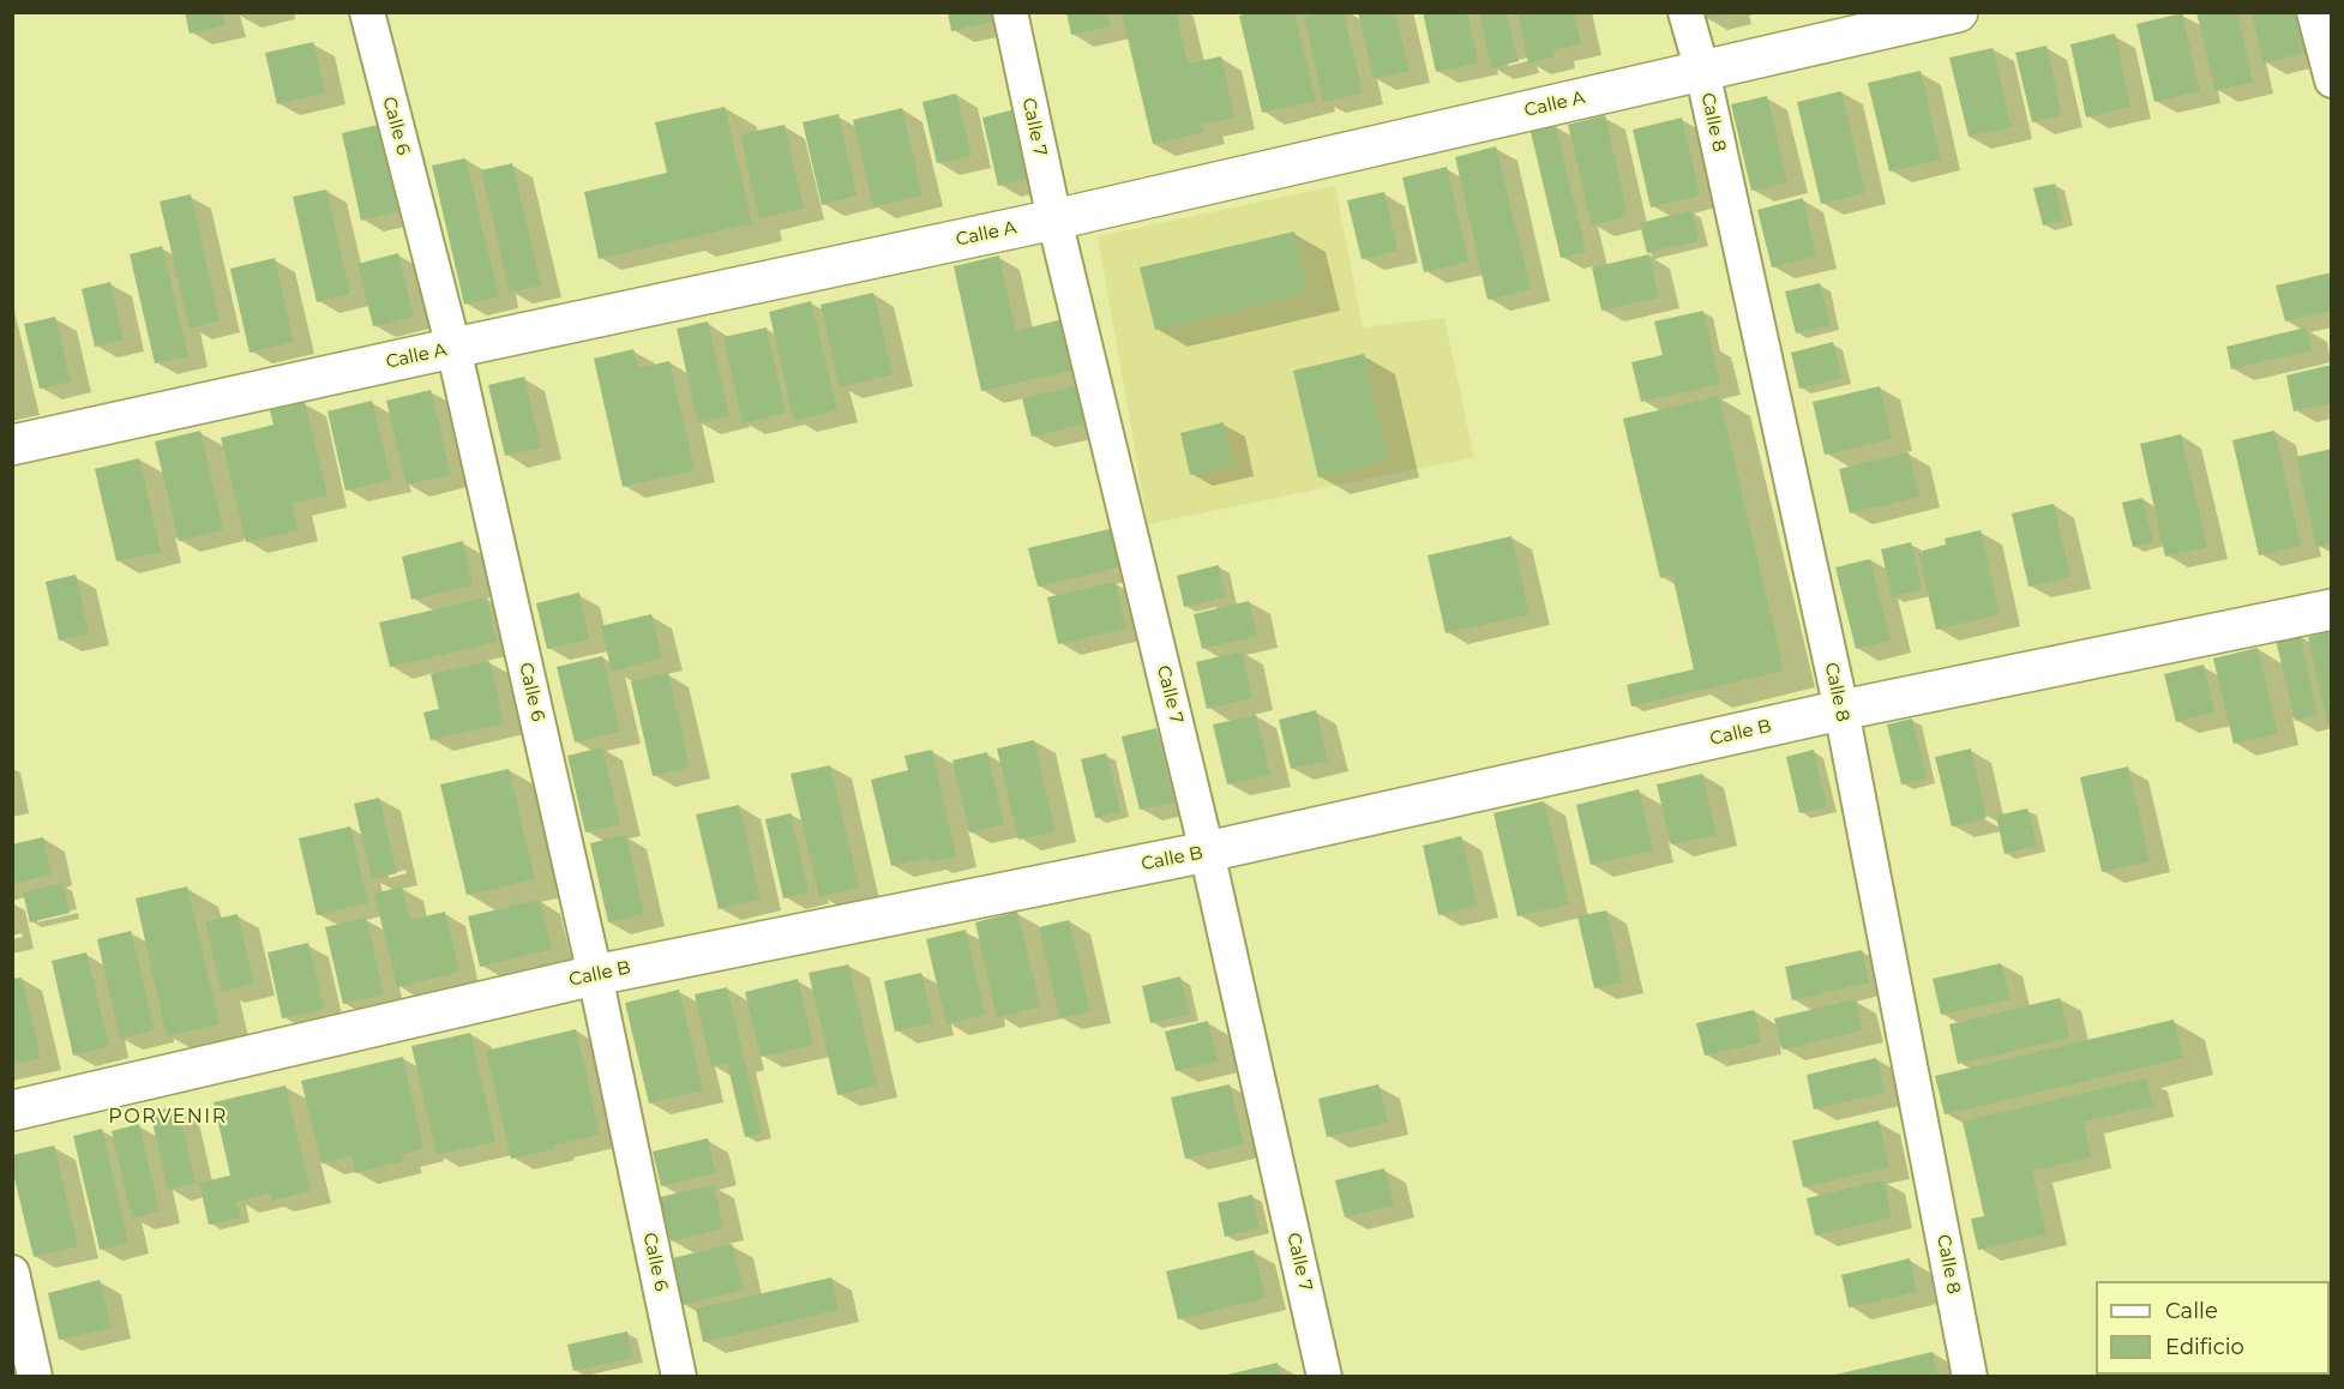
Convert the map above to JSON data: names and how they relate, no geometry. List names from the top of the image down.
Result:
{
  "streets": {
    "street": [
      "Calle A",
      "Calle 8",
      "Calle 6",
      "Calle 7",
      "Calle B"
    ]
  },
  "crossings": [
    ["Calle A", "Calle 8"],
    ["Calle A", "Calle 6"],
    ["Calle A", "Calle 7"],
    ["Calle 8", "Calle B"],
    ["Calle 6", "Calle B"],
    ["Calle 7", "Calle B"]
  ],
  "districts": ["PORVENIR"],
  "legend": ["Calle", "Edificio"]
}
